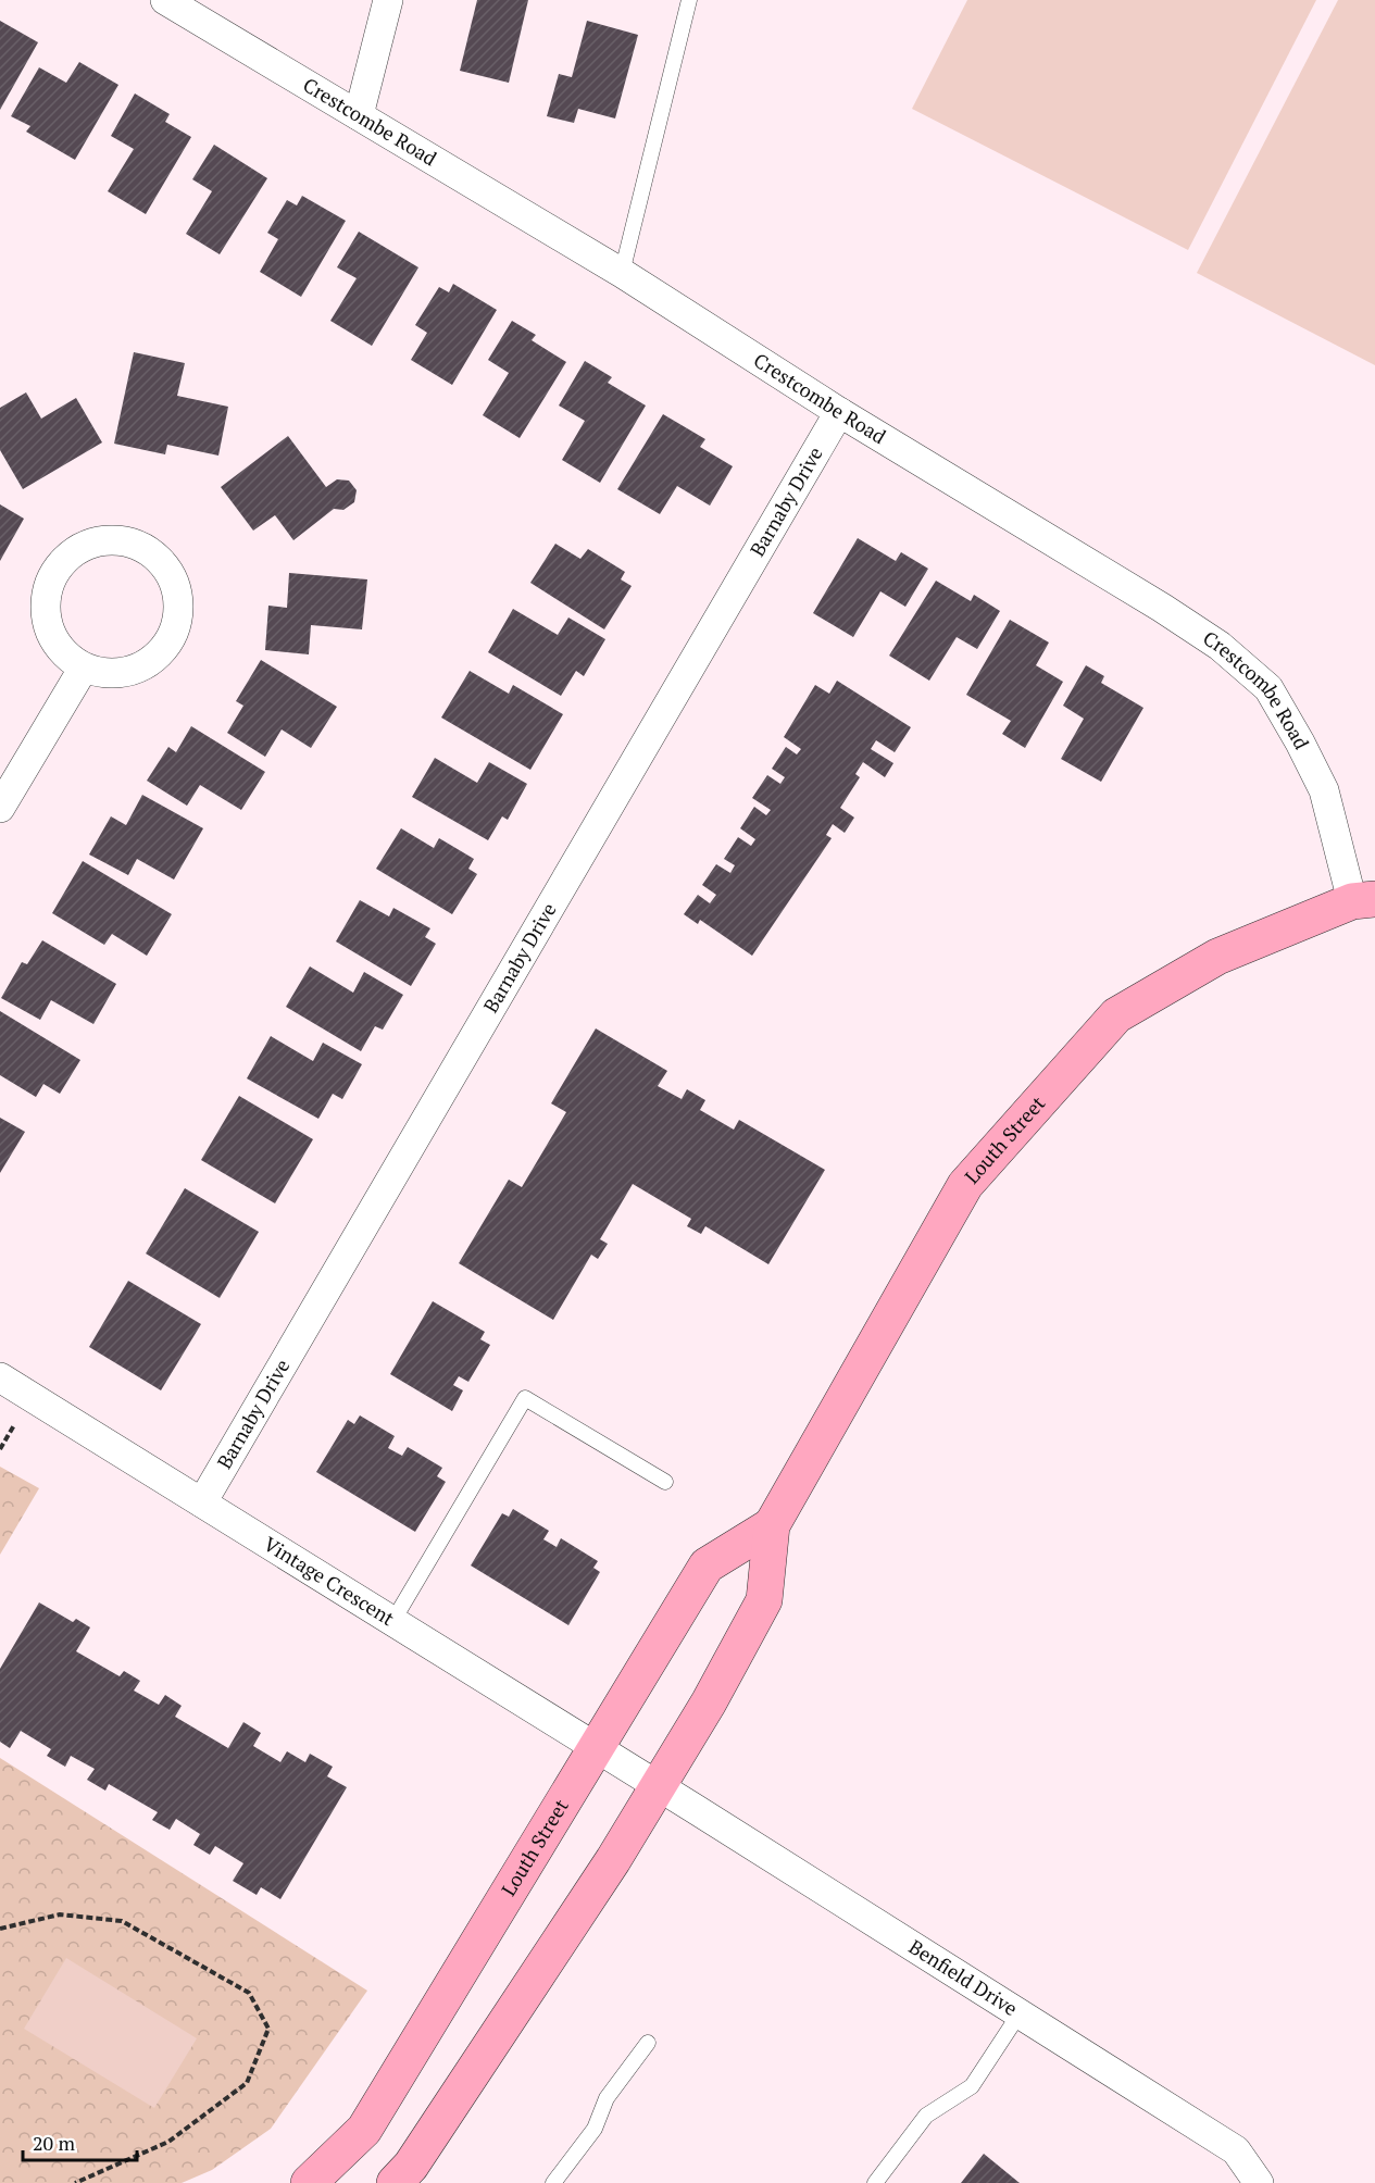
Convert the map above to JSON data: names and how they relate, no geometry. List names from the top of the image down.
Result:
{
  "streets": {
    "main road": ["Louth Street"],
    "street": [
      "Crestcombe Road",
      "Barnaby Drive",
      "Vintage Crescent",
      "Benfield Drive"
    ]
  },
  "crossings": [
    ["Crestcombe Road", "Barnaby Drive"],
    ["Crestcombe Road", "Louth Street"],
    ["Barnaby Drive", "Vintage Crescent"],
    ["Louth Street", "Vintage Crescent"],
    ["Louth Street", "Benfield Drive"],
    ["Vintage Crescent", "Benfield Drive"]
  ],
  "scale_bar": "20 m"
}
